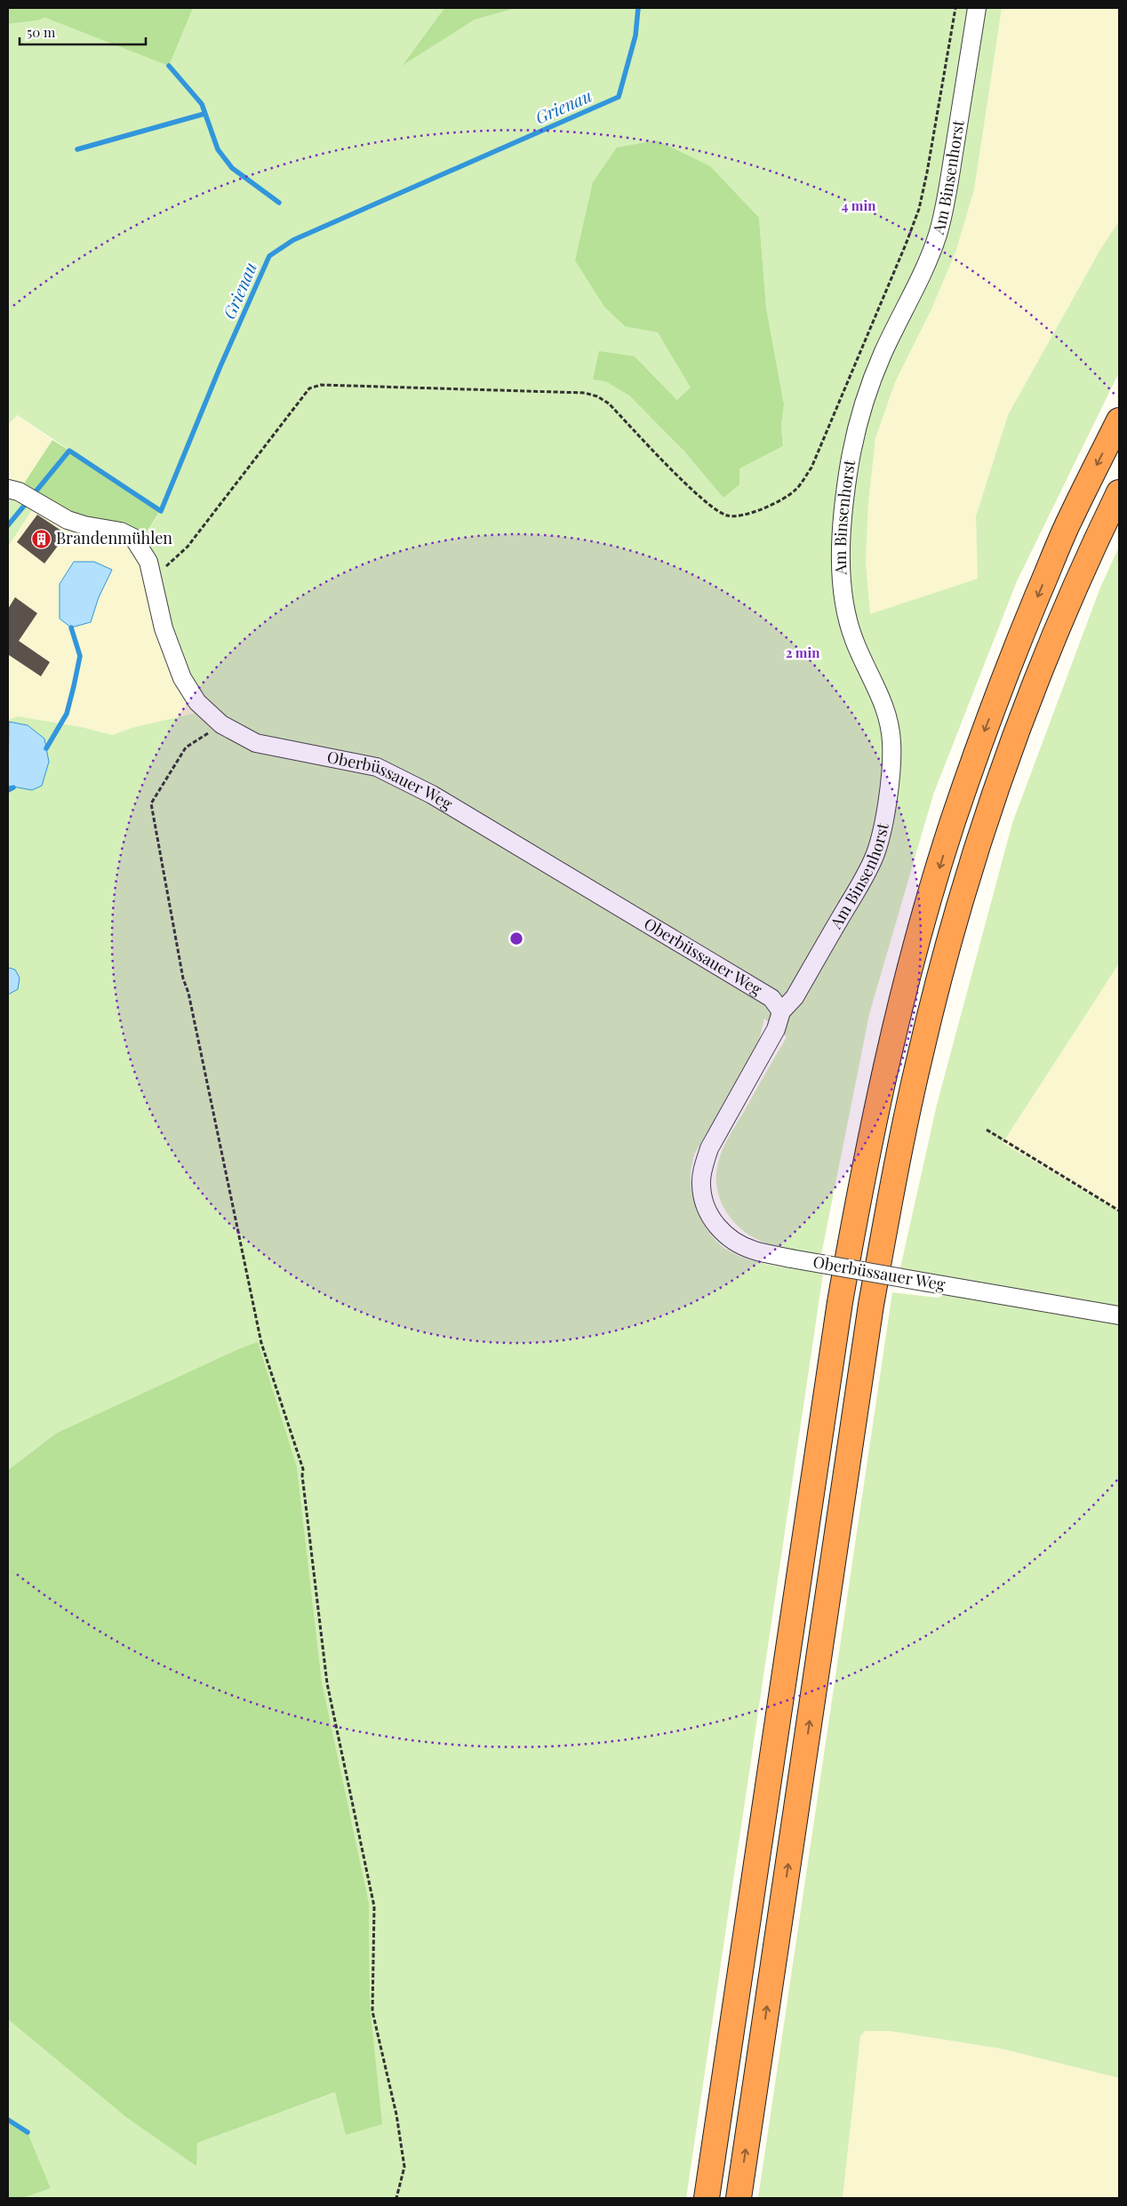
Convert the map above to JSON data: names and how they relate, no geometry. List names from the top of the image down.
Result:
{
  "streets": {
    "street": ["Am Binsenhorst", "Oberbüssauer Weg"]
  },
  "crossings": [
    ["Am Binsenhorst", "Oberbüssauer Weg"]
  ],
  "water": ["Grienau"],
  "places": {
    "building": ["Brandenmühlen"]
  },
  "scale_bar": "50 m",
  "rings": ["4 min", "2 min"]
}
